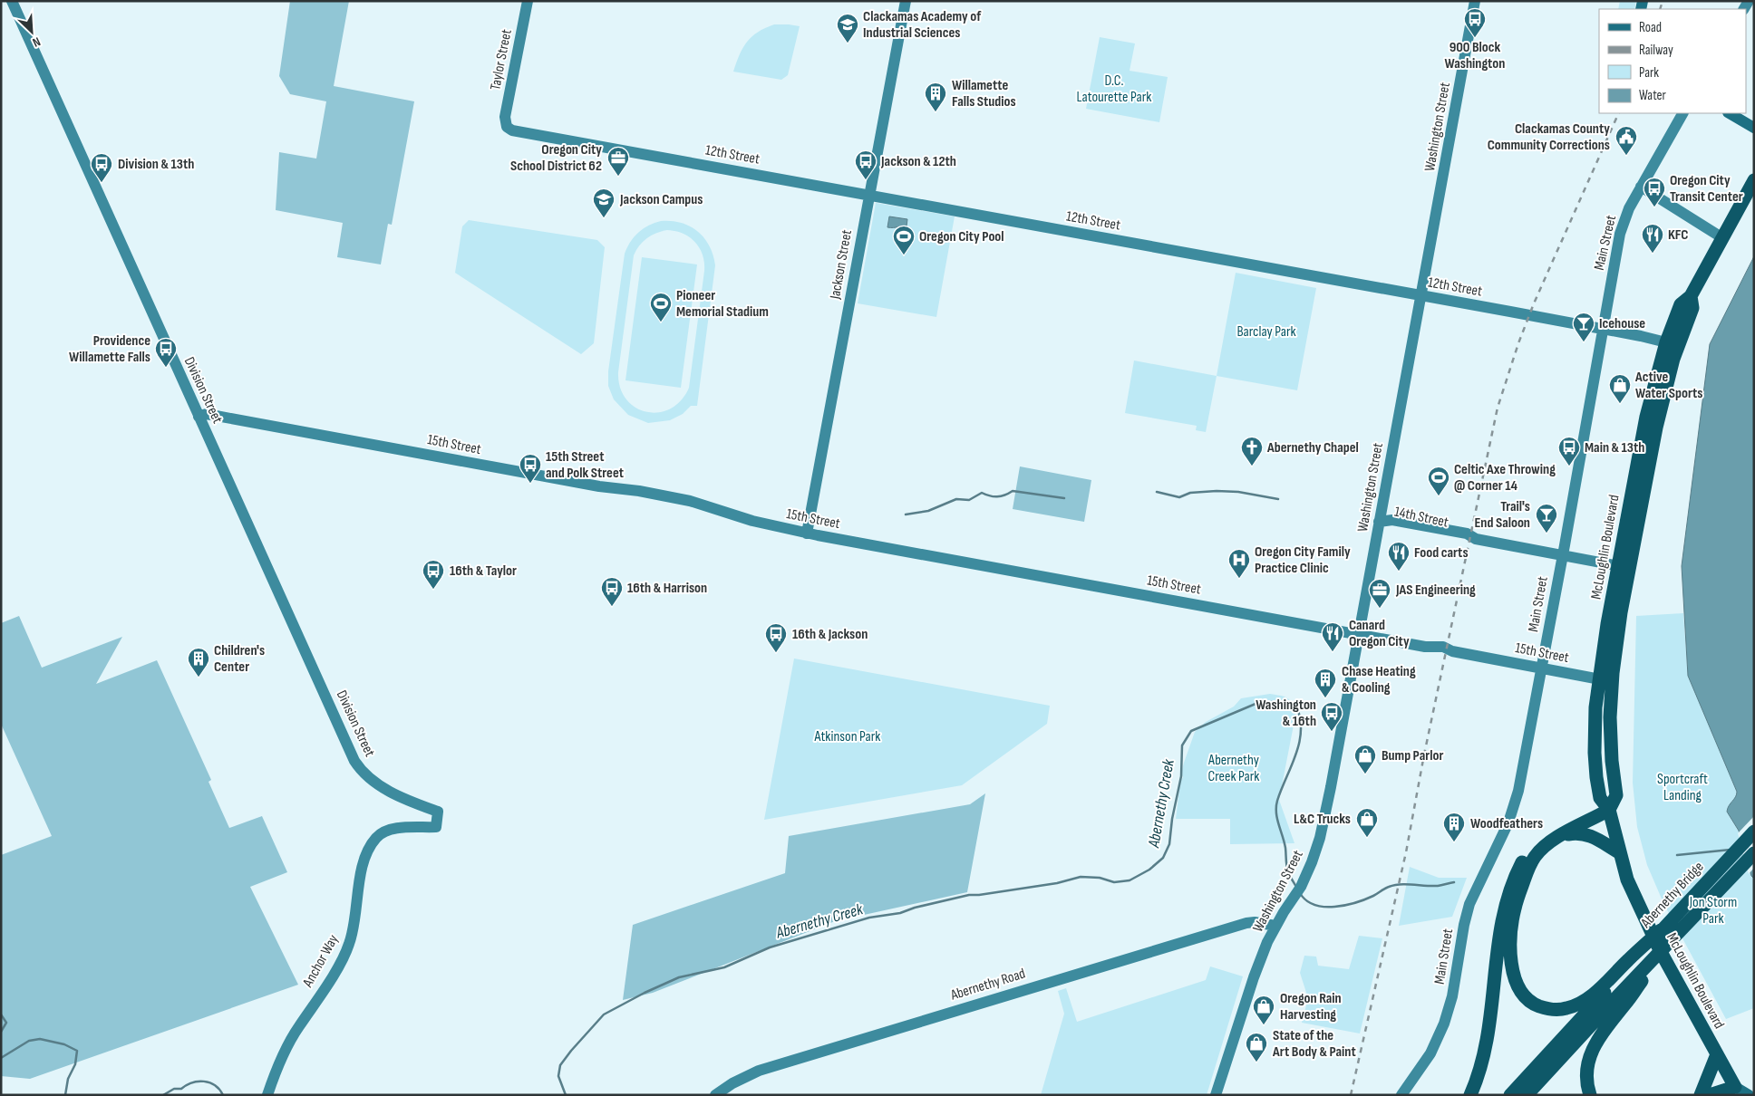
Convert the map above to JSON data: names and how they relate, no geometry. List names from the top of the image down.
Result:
{
  "streets": {
    "highway": ["McLoughlin Boulevard", "Abernethy Bridge"],
    "street": [
      "Taylor Street",
      "Washington Street",
      "12th Street",
      "Main Street",
      "Jackson Street",
      "Division Street",
      "15th Street",
      "14th Street",
      "Anchor Way",
      "Abernethy Road"
    ]
  },
  "crossings": [
    ["Taylor Street", "12th Street"],
    ["Washington Street", "12th Street"],
    ["Washington Street", "15th Street"],
    ["Washington Street", "14th Street"],
    ["Washington Street", "Abernethy Road"],
    ["12th Street", "Main Street"],
    ["12th Street", "Jackson Street"],
    ["12th Street", "McLoughlin Boulevard"],
    ["Main Street", "15th Street"],
    ["Main Street", "14th Street"],
    ["Jackson Street", "15th Street"],
    ["Division Street", "15th Street"],
    ["Division Street", "Anchor Way"],
    ["15th Street", "McLoughlin Boulevard"],
    ["14th Street", "McLoughlin Boulevard"]
  ],
  "water": ["Abernethy Creek"],
  "parks": [
    "D.C. Latourette Park",
    "Barclay Park",
    "Atkinson Park",
    "Abernethy Creek Park",
    "Sportcraft Landing",
    "Jon Storm Park"
  ],
  "places": {
    "bus stop": [
      "900 Block Washington",
      "Jackson & 12th",
      "Division & 13th",
      "Oregon City Transit Center",
      "Providence Willamette Falls",
      "Main & 13th",
      "15th Street and Polk Street",
      "16th & Taylor",
      "16th & Harrison",
      "16th & Jackson",
      "Washington & 16th"
    ],
    "school or university": ["Clackamas Academy of Industrial Sciences", "Jackson Campus"],
    "building": [
      "Willamette Falls Studios",
      "Children's Center",
      "Chase Heating & Cooling",
      "Woodfeathers"
    ],
    "public building": ["Clackamas County Community Corrections"],
    "office": ["Oregon City School District 62", "JAS Engineering"],
    "restaurant": ["KFC", "Food carts", "Canard Oregon City"],
    "sports": ["Oregon City Pool", "Pioneer Memorial Stadium", "Celtic Axe Throwing @ Corner 14"],
    "bar": ["Icehouse", "Trail's End Saloon"],
    "shop": [
      "Active Water Sports",
      "Bump Parlor",
      "L&C Trucks",
      "Oregon Rain Harvesting",
      "State of the Art Body & Paint"
    ],
    "church": ["Abernethy Chapel"],
    "hospital": ["Oregon City Family Practice Clinic"]
  },
  "legend": [
    "Road",
    "Railway",
    "Park",
    "Water"
  ],
  "north": "bottom right"
}
